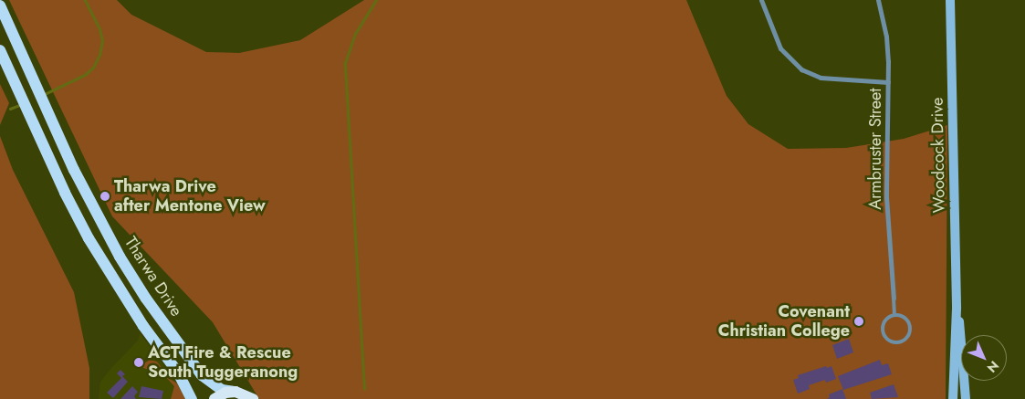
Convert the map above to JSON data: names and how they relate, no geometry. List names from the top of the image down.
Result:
{
  "streets": {
    "main road": ["Woodcock Drive", "Tharwa Drive"],
    "street": ["Armbruster Street"]
  },
  "places": ["Tharwa Drive after Mentone View", "Covenant Christian College", "ACT Fire & Rescue South Tuggeranong"],
  "north": "bottom right"
}
